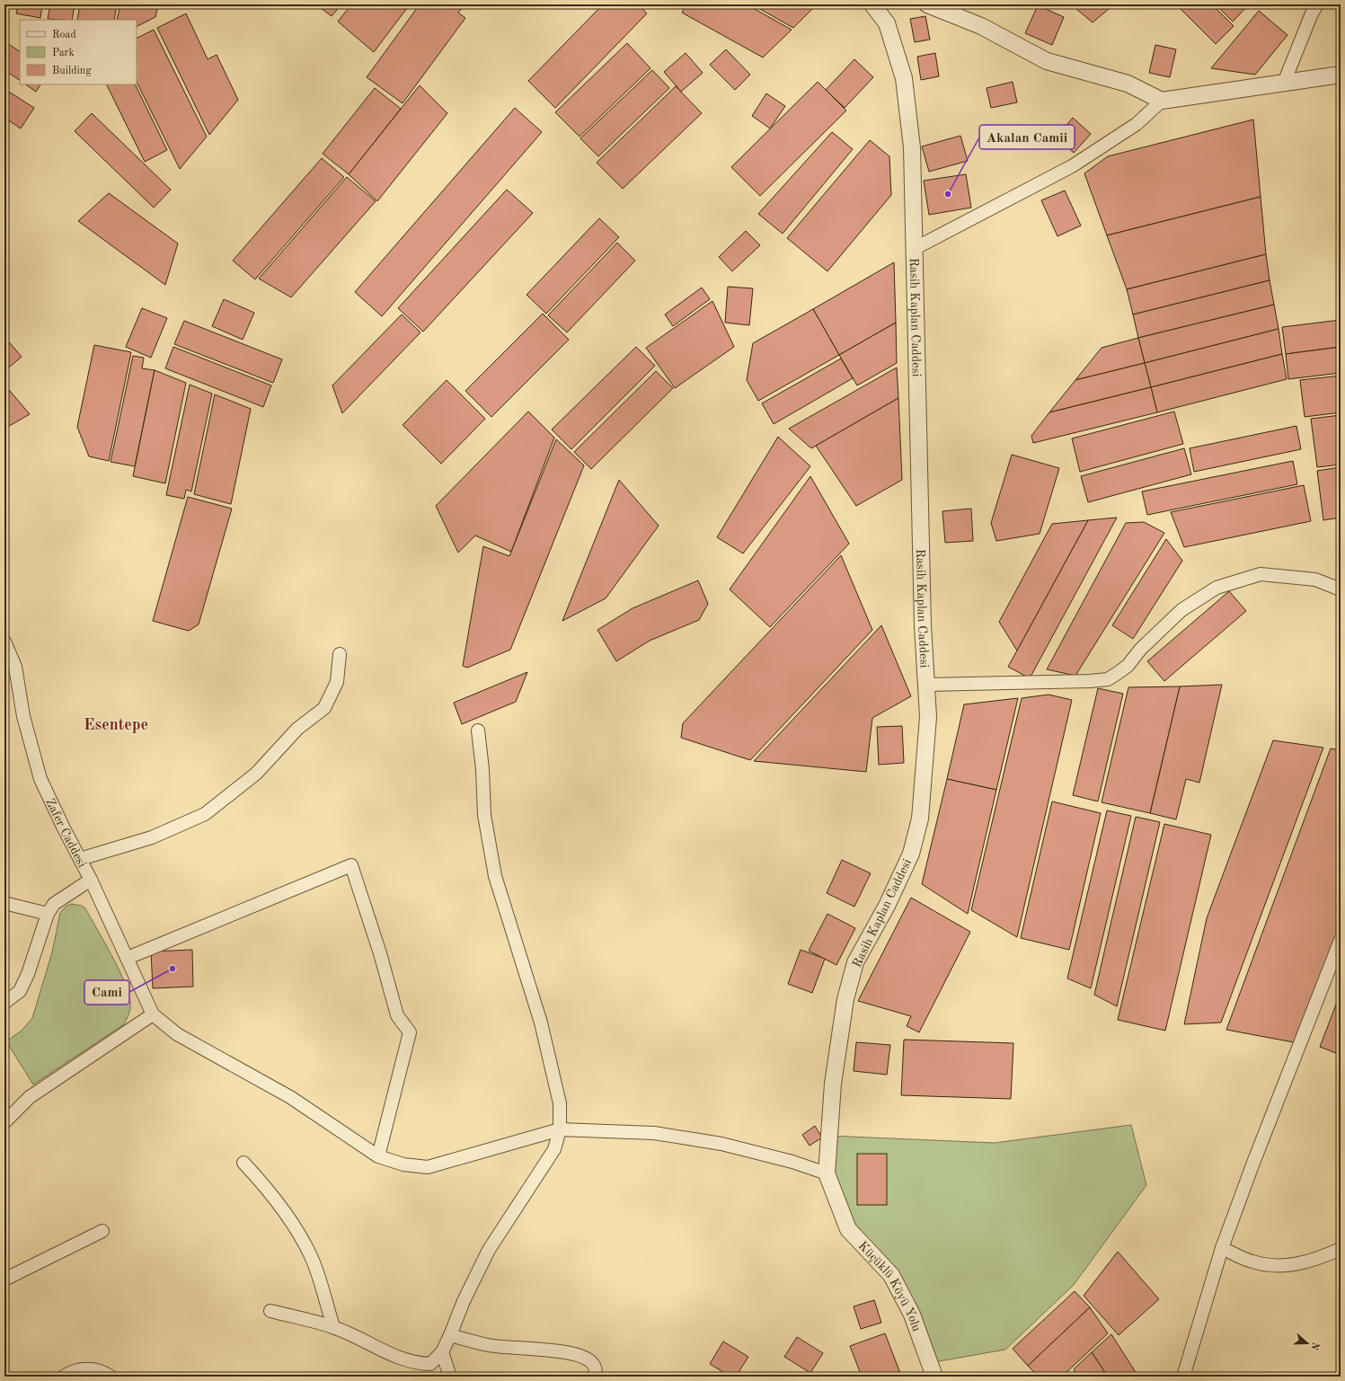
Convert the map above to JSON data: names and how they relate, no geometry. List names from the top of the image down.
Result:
{
  "streets": {
    "street": ["Rasih Kaplan Caddesi", "Zafer Caddesi", "Küçüklü Köyü Yolu"]
  },
  "crossings": [
    ["Rasih Kaplan Caddesi", "Küçüklü Köyü Yolu"]
  ],
  "districts": ["Esentepe"],
  "places": ["Akalan Camii", "Cami"],
  "legend": ["Road", "Park", "Building"],
  "north": "right"
}
